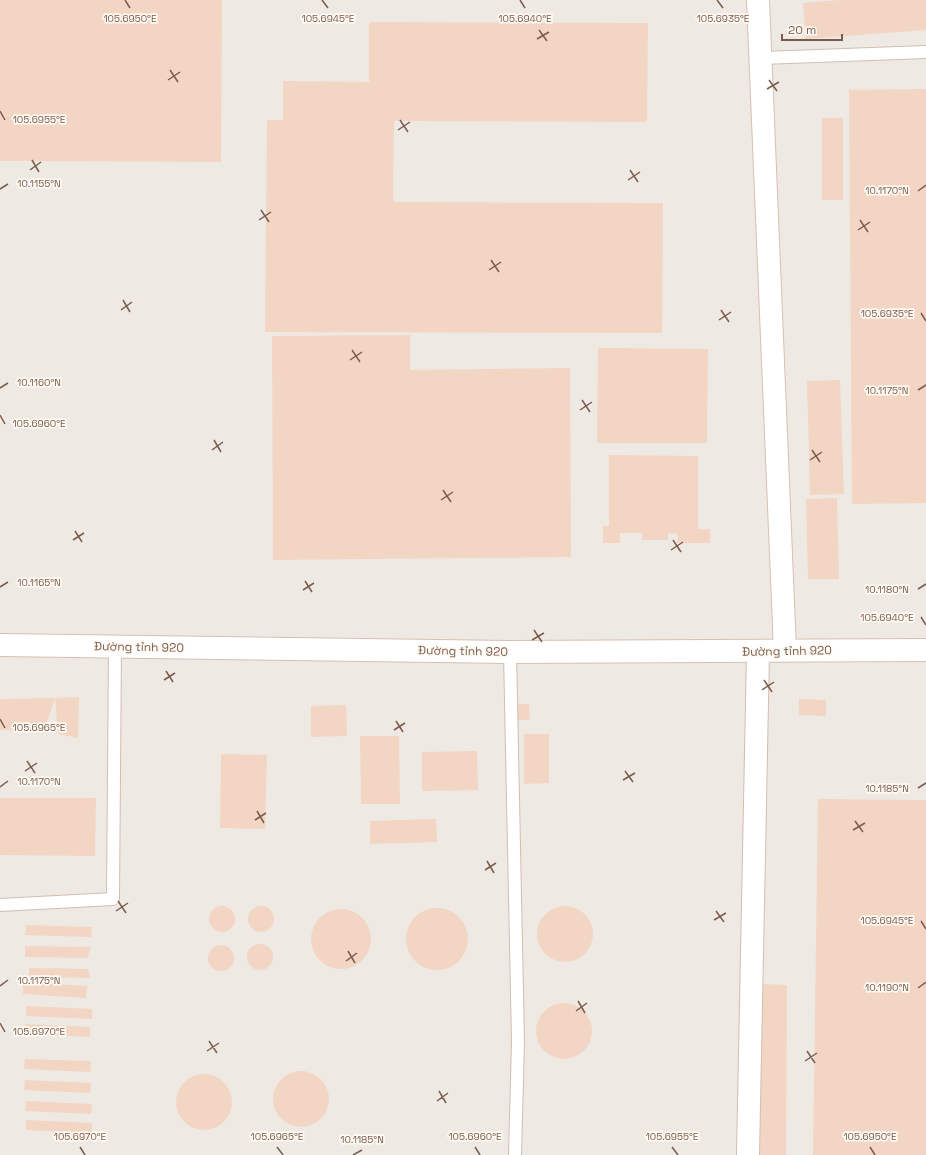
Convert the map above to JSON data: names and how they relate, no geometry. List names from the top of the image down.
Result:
{
  "streets": {
    "street": ["Đường tỉnh 920"]
  },
  "scale_bar": "20 m",
  "coordinates": [
    "105.6950°E",
    "105.6945°E",
    "105.6940°E",
    "105.6935°E",
    "105.6955°E",
    "10.1155°N",
    "10.1170°N",
    "10.1160°N",
    "10.1175°N",
    "105.6960°E",
    "10.1165°N",
    "10.1180°N",
    "105.6965°E",
    "10.1185°N",
    "10.1190°N",
    "105.6970°E"
  ]
}
